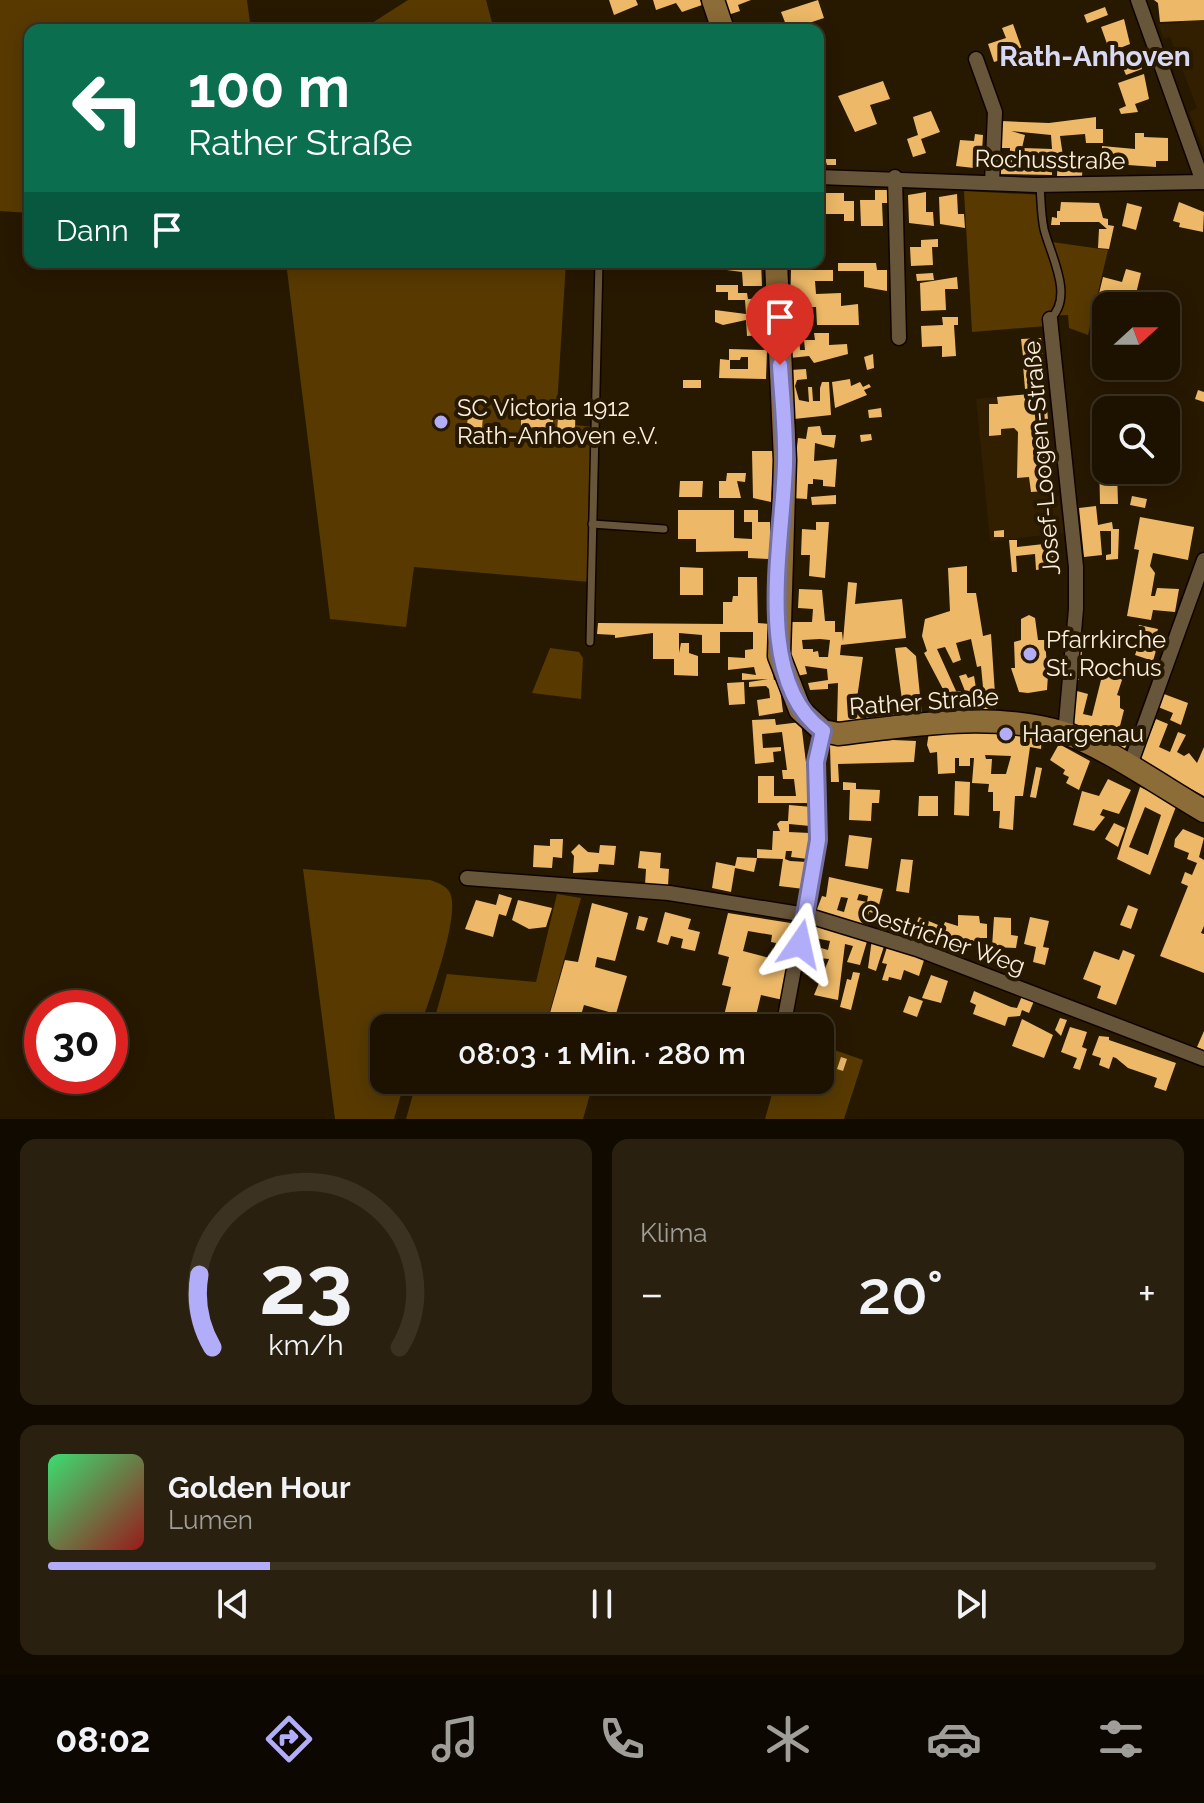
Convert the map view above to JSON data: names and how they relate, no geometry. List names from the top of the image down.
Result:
{
  "streets": {
    "main road": ["Rather Straße"],
    "street": ["Rochusstraße", "Josef-Loogen-Straße", "Oestricher Weg"]
  },
  "crossings": [
    ["Rochusstraße", "Josef-Loogen-Straße"],
    ["Josef-Loogen-Straße", "Rather Straße"]
  ],
  "districts": ["Rath-Anhoven"],
  "places": ["SC Victoria 1912 Rath-Anhoven e.V.", "Pfarrkirche St. Rochus", "Haargenau"],
  "north": "right",
  "page": {
    "turn": ["100 m", "Rather Straße"],
    "then": "Dann",
    "limit": "30",
    "trip": "08:03 · 1 Min. · 280 m",
    "tile": "Klima",
    "heat": ["−", "20°", "+"],
    "song": ["Golden Hour", "Lumen"],
    "tabs": "08:02",
    "gauge": ["23", "km/h"]
  }
}
